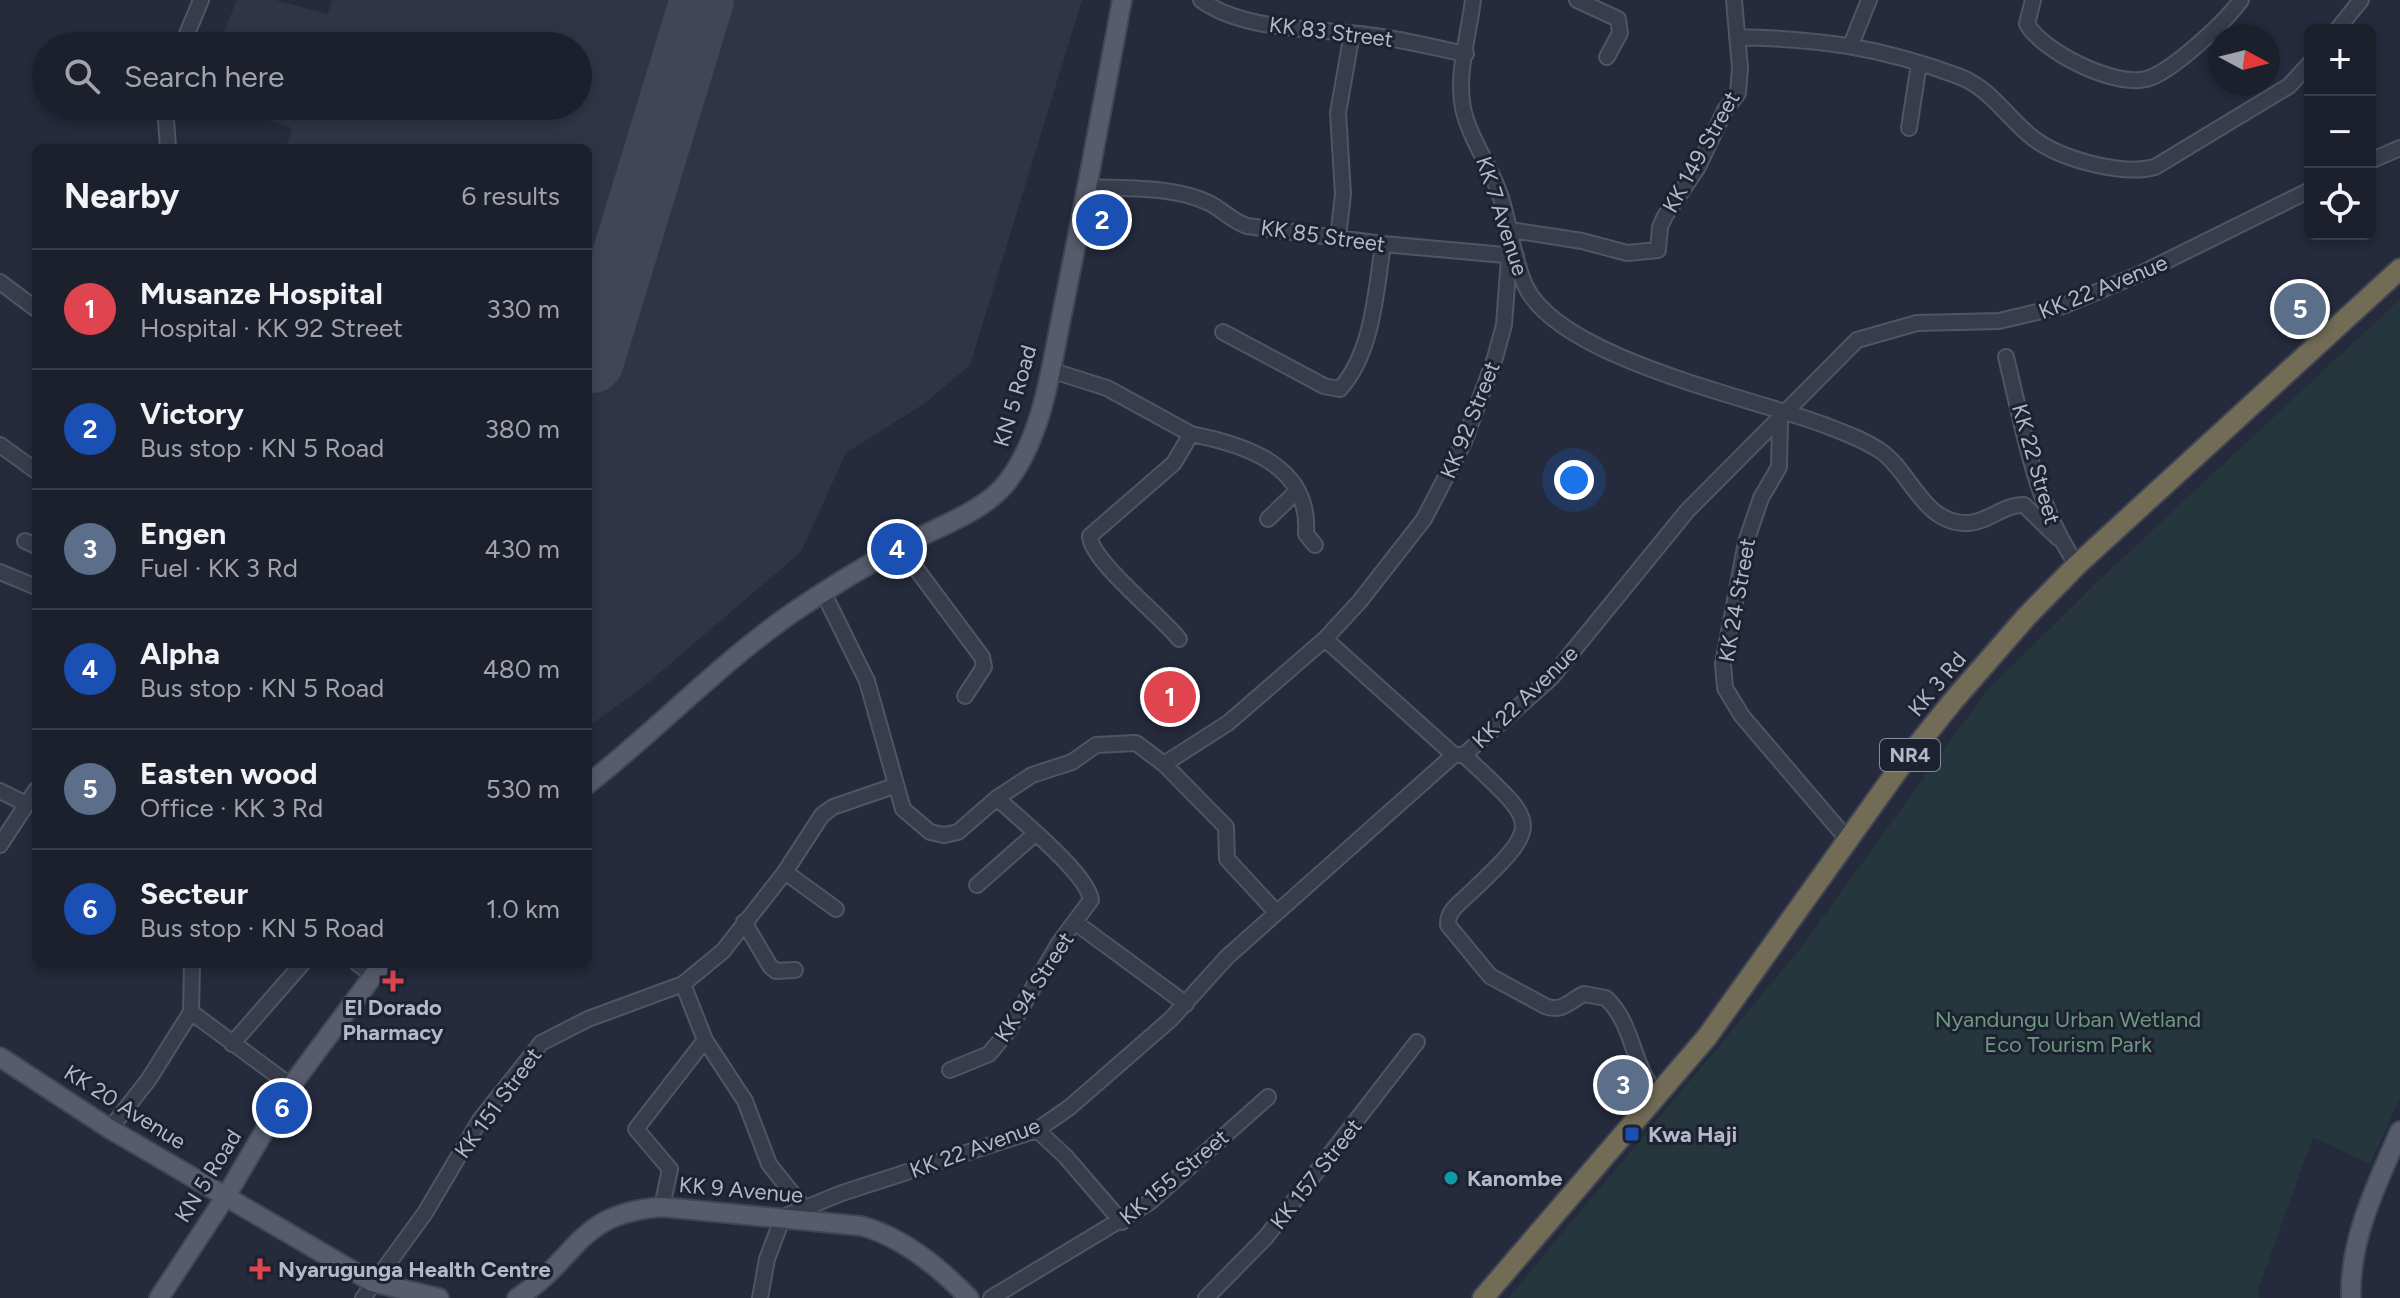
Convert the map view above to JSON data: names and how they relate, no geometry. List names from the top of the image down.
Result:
{
  "streets": {
    "highway": ["KK 3 Rd", "NR4"],
    "main road": ["KN 5 Road", "KK 20 Avenue", "KK 9 Avenue"],
    "street": [
      "KK 83 Street",
      "KK 149 Street",
      "KK 7 Avenue",
      "KK 85 Street",
      "KK 22 Avenue",
      "KK 92 Street",
      "KK 22 Street",
      "KK 24 Street",
      "KK 94 Street",
      "KK 151 Street",
      "KK 157 Street",
      "KK 155 Street"
    ]
  },
  "crossings": [
    ["KK 83 Street", "KK 7 Avenue"],
    ["KK 149 Street", "KK 7 Avenue"],
    ["KK 7 Avenue", "KK 85 Street"],
    ["KK 7 Avenue", "KK 22 Avenue"],
    ["KK 7 Avenue", "KK 92 Street"],
    ["KK 7 Avenue", "KK 22 Street"],
    ["KK 7 Avenue", "KK 24 Street"],
    ["KK 85 Street", "KN 5 Road"],
    ["KK 85 Street", "KK 92 Street"],
    ["KK 22 Avenue", "KK 24 Street"],
    ["KK 22 Avenue", "KK 94 Street"],
    ["KK 22 Avenue", "KK 9 Avenue"],
    ["KN 5 Road", "KK 20 Avenue"],
    ["KK 22 Street", "KK 3 Rd"],
    ["KK 24 Street", "KK 3 Rd"]
  ],
  "parks": ["Nyandungu Urban Wetland Eco Tourism Park"],
  "places": {
    "health": ["El Dorado Pharmacy", "Nyarugunga Health Centre"],
    "transit": ["Kwa Haji"],
    "other": ["Kanombe"]
  },
  "north": "right",
  "page": {
    "map_buttons": ["+", "−"],
    "search": "Search here",
    "heading": ["Nearby", "6 results"],
    "pins": [
      "2",
      "5",
      "4",
      "1",
      "3",
      "6"
    ],
    "list": [
      {
        "mark": "1",
        "name": "Musanze Hospital",
        "note": "Hospital · KK 92 Street",
        "value": "330 m"
      },
      {
        "mark": "2",
        "name": "Victory",
        "note": "Bus stop · KN 5 Road",
        "value": "380 m"
      },
      {
        "mark": "3",
        "name": "Engen",
        "note": "Fuel · KK 3 Rd",
        "value": "430 m"
      },
      {
        "mark": "4",
        "name": "Alpha",
        "note": "Bus stop · KN 5 Road",
        "value": "480 m"
      },
      {
        "mark": "5",
        "name": "Easten wood",
        "note": "Office · KK 3 Rd",
        "value": "530 m"
      },
      {
        "mark": "6",
        "name": "Secteur",
        "note": "Bus stop · KN 5 Road",
        "value": "1.0 km"
      }
    ]
  }
}
